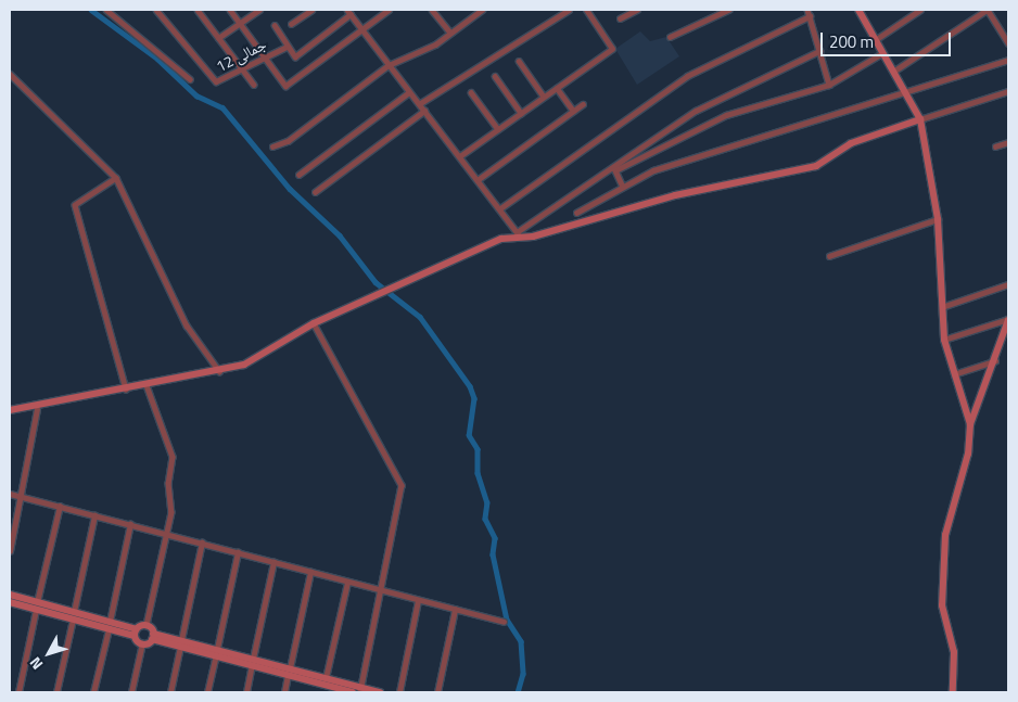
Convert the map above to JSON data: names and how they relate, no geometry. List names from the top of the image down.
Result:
{
  "streets": {
    "street": ["جمالی 12"]
  },
  "scale_bar": "200 m",
  "north": "bottom left"
}
